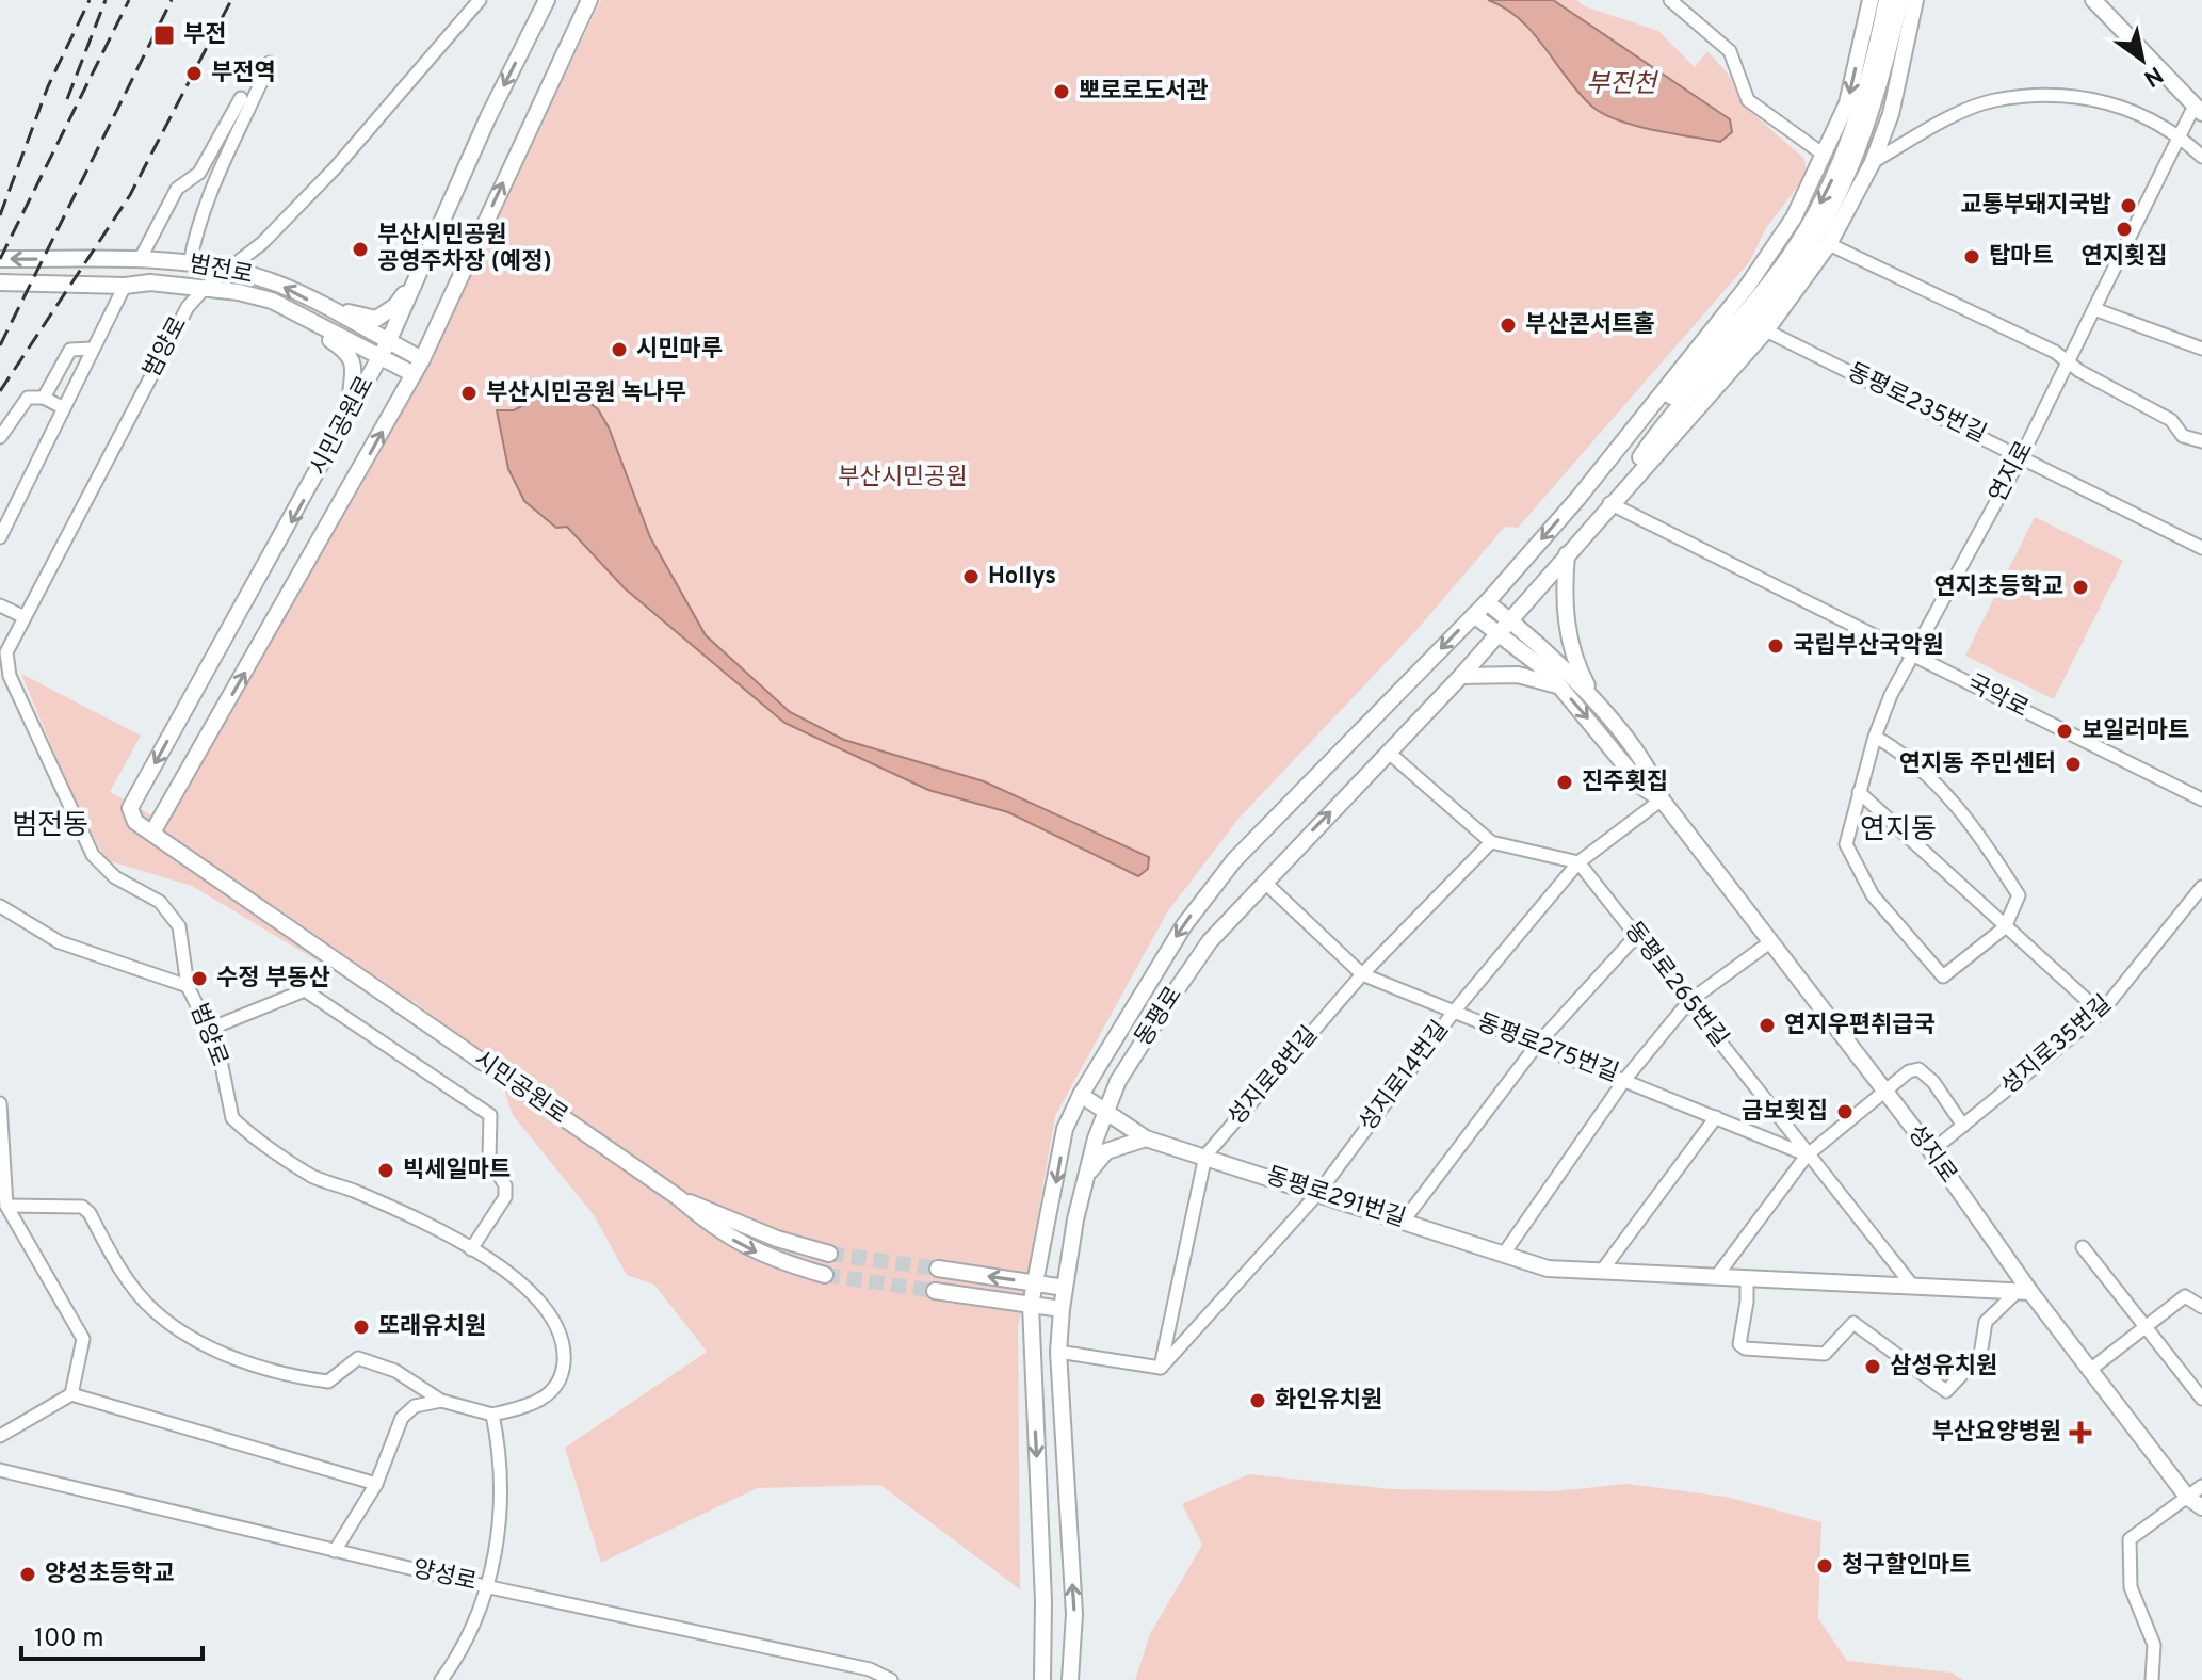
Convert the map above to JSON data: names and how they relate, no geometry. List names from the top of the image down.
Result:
{
  "streets": {
    "main road": [
      "범전로",
      "시민공원로",
      "동평로",
      "성지로",
      "동평로291번길"
    ],
    "street": [
      "범양로",
      "동평로235번길",
      "연지로",
      "국악로",
      "동평로265번길",
      "성지로35번길",
      "동평로275번길",
      "성지로8번길",
      "성지로14번길",
      "양성로"
    ]
  },
  "crossings": [
    ["범전로", "범양로"],
    ["범전로", "시민공원로"],
    ["동평로235번길", "연지로"],
    ["연지로", "국악로"],
    ["국악로", "동평로"],
    ["동평로265번길", "동평로275번길"],
    ["동평로265번길", "성지로14번길"],
    ["동평로265번길", "동평로291번길"],
    ["동평로", "동평로275번길"],
    ["동평로", "성지로"],
    ["동평로", "동평로291번길"],
    ["성지로35번길", "성지로"],
    ["동평로275번길", "성지로8번길"],
    ["동평로275번길", "성지로14번길"],
    ["성지로8번길", "성지로14번길"],
    ["성지로8번길", "동평로291번길"],
    ["성지로14번길", "성지로"],
    ["성지로14번길", "동평로291번길"],
    ["성지로", "동평로291번길"]
  ],
  "districts": ["범전동", "연지동"],
  "water": ["부전천"],
  "parks": ["부산시민공원"],
  "places": {
    "transit": ["부전"],
    "other": [
      "부전역",
      "뽀로로도서관",
      "교통부돼지국밥",
      "연지횟집",
      "부산시민공원 공영주차장 (예정)",
      "탑마트",
      "부산콘서트홀",
      "시민마루",
      "부산시민공원 녹나무",
      "Hollys",
      "연지초등학교",
      "국립부산국악원",
      "보일러마트",
      "연지동 주민센터",
      "진주횟집",
      "수정 부동산",
      "연지우편취급국",
      "금보횟집",
      "빅세일마트",
      "또래유치원",
      "삼성유치원",
      "화인유치원",
      "청구할인마트",
      "양성초등학교"
    ],
    "health": ["부산요양병원"]
  },
  "scale_bar": "100 m",
  "north": "bottom right"
}
